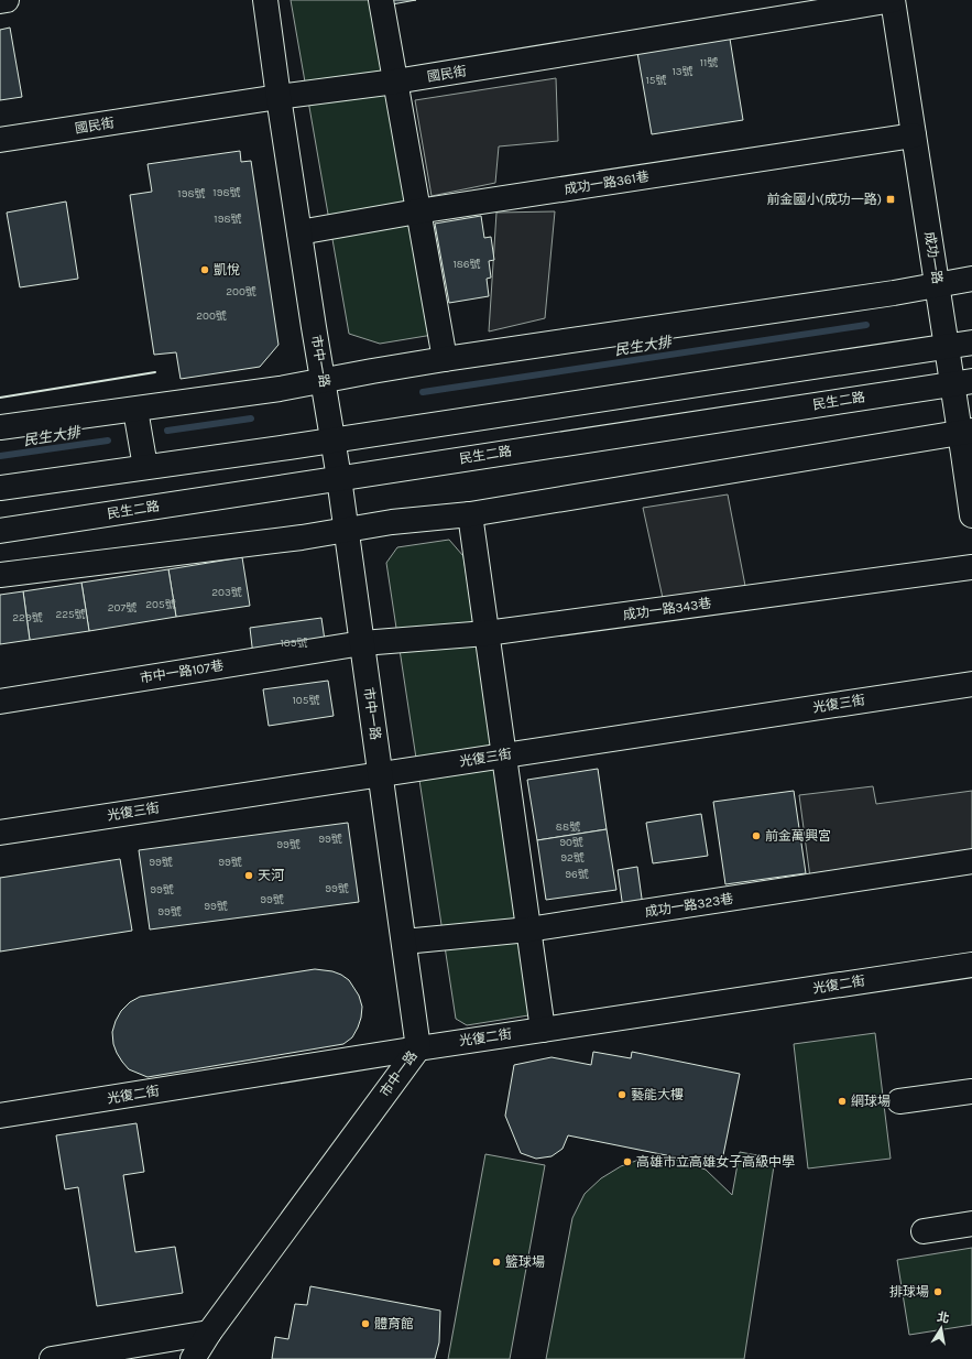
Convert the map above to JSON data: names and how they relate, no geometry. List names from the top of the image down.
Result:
{
  "streets": {
    "street": [
      "國民街",
      "成功一路361巷",
      "成功一路",
      "市中一路",
      "民生二路",
      "成功一路343巷",
      "市中一路107巷",
      "光復三街",
      "成功一路323巷",
      "光復二街"
    ]
  },
  "crossings": [
    ["國民街", "成功一路"],
    ["國民街", "市中一路"],
    ["成功一路361巷", "成功一路"],
    ["成功一路361巷", "市中一路"],
    ["成功一路", "民生二路"],
    ["市中一路", "民生二路"],
    ["市中一路", "成功一路343巷"],
    ["市中一路", "市中一路107巷"],
    ["市中一路", "光復三街"],
    ["市中一路", "成功一路323巷"],
    ["市中一路", "光復二街"],
    ["成功一路343巷", "市中一路107巷"]
  ],
  "water": ["民生大排"],
  "places": {
    "transit": ["前金國小(成功一路)"],
    "other": [
      "凱悅",
      "前金萬興宮",
      "天河",
      "藝能大樓",
      "網球場",
      "高雄市立高雄女子高級中學",
      "籃球場",
      "排球場",
      "體育館"
    ]
  },
  "house_numbers": [
    "11號",
    "13號",
    "15號",
    "198號",
    "198號",
    "198號",
    "186號",
    "200號",
    "200號",
    "203號",
    "205號",
    "207號",
    "225號",
    "229號",
    "109號",
    "105號",
    "88號",
    "99號",
    "90號",
    "99號",
    "92號",
    "99號",
    "99號",
    "96號",
    "99號",
    "99號",
    "99號",
    "99號",
    "99號"
  ],
  "north": "top"
}
